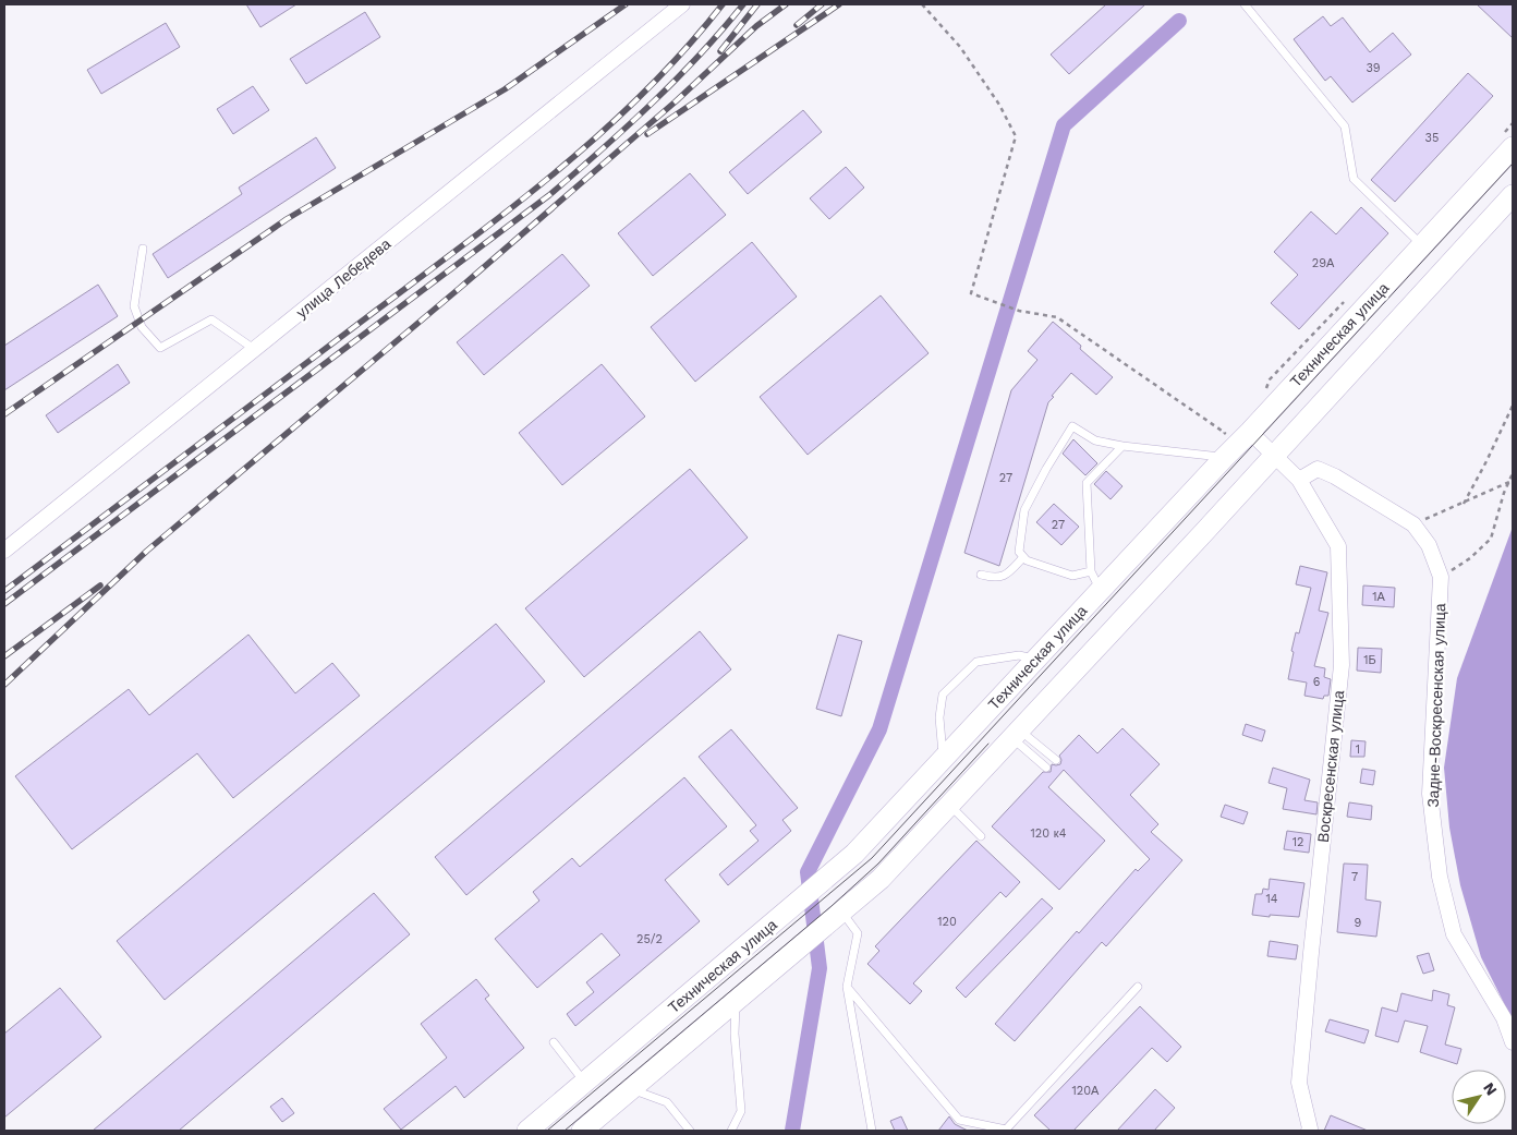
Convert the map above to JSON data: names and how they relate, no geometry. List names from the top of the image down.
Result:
{
  "streets": {
    "main road": ["Техническая улица"],
    "street": ["улица Лебедева", "Задне-Воскресенская улица", "Воскресенская улица"]
  },
  "crossings": [
    ["Техническая улица", "Воскресенская улица"],
    ["Задне-Воскресенская улица", "Воскресенская улица"]
  ],
  "house_numbers": [
    "39",
    "35",
    "29А",
    "27",
    "27",
    "1А",
    "1Б",
    "6",
    "1",
    "120 к4",
    "12",
    "7",
    "14",
    "120",
    "9",
    "25/2",
    "120А"
  ],
  "north": "top right"
}
